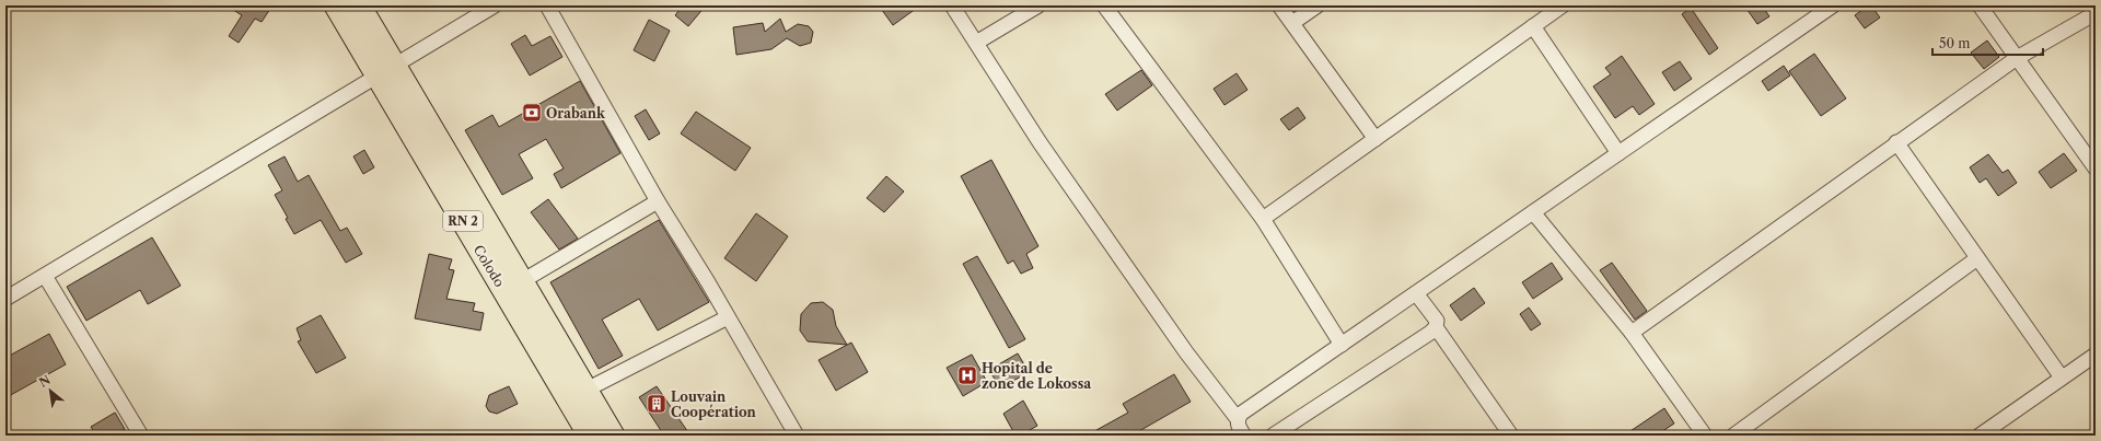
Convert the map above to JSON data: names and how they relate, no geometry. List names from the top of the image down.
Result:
{
  "streets": {
    "main road": ["RN 2", "Colodo"]
  },
  "places": {
    "bank": ["Orabank"],
    "hospital": ["Hopital de zone de Lokossa"],
    "building": ["Louvain Coopération"]
  },
  "scale_bar": "50 m",
  "north": "top left"
}
